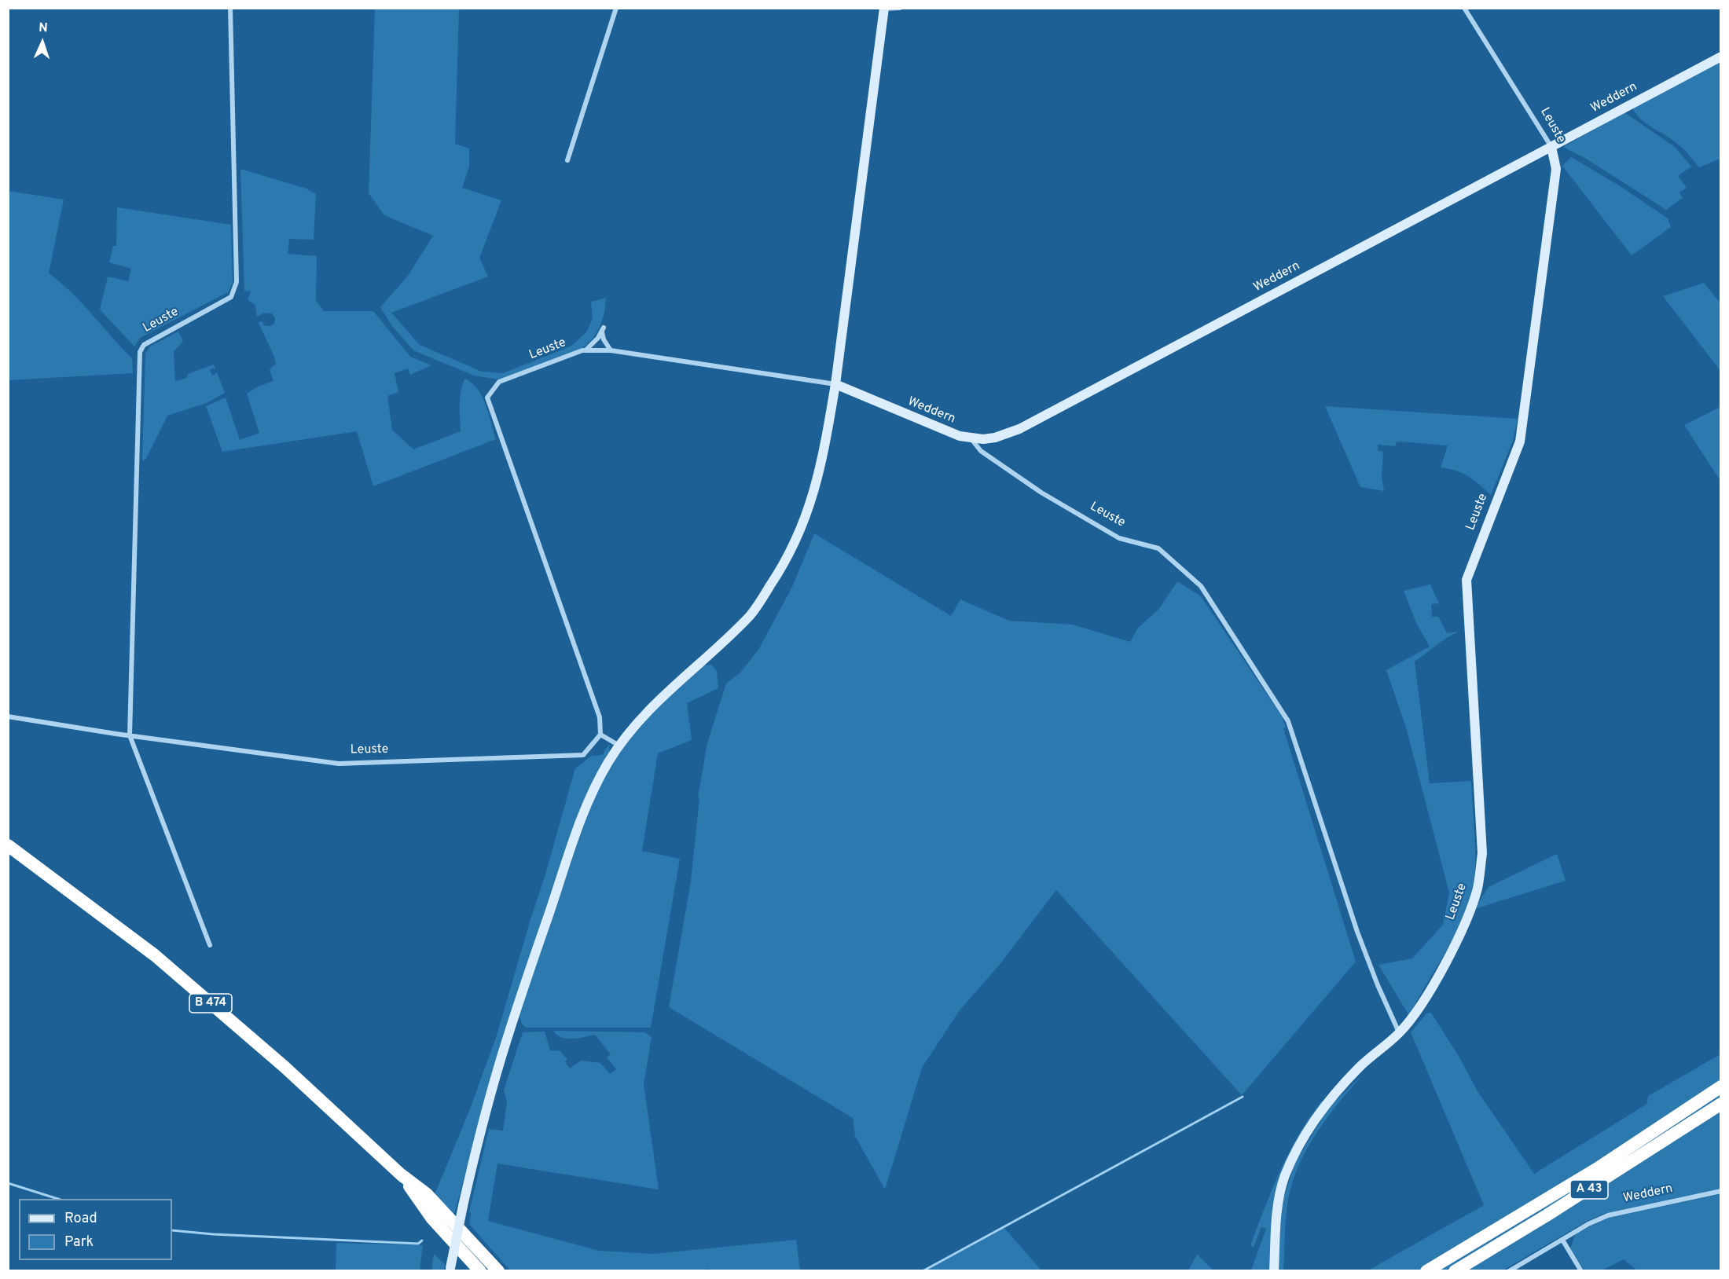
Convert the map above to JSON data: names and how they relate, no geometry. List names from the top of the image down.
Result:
{
  "streets": {
    "highway": ["B 474", "A 43"],
    "street": ["Weddern", "Leuste"]
  },
  "crossings": [
    ["Weddern", "Leuste"]
  ],
  "legend": ["Road", "Park"],
  "north": "top"
}
